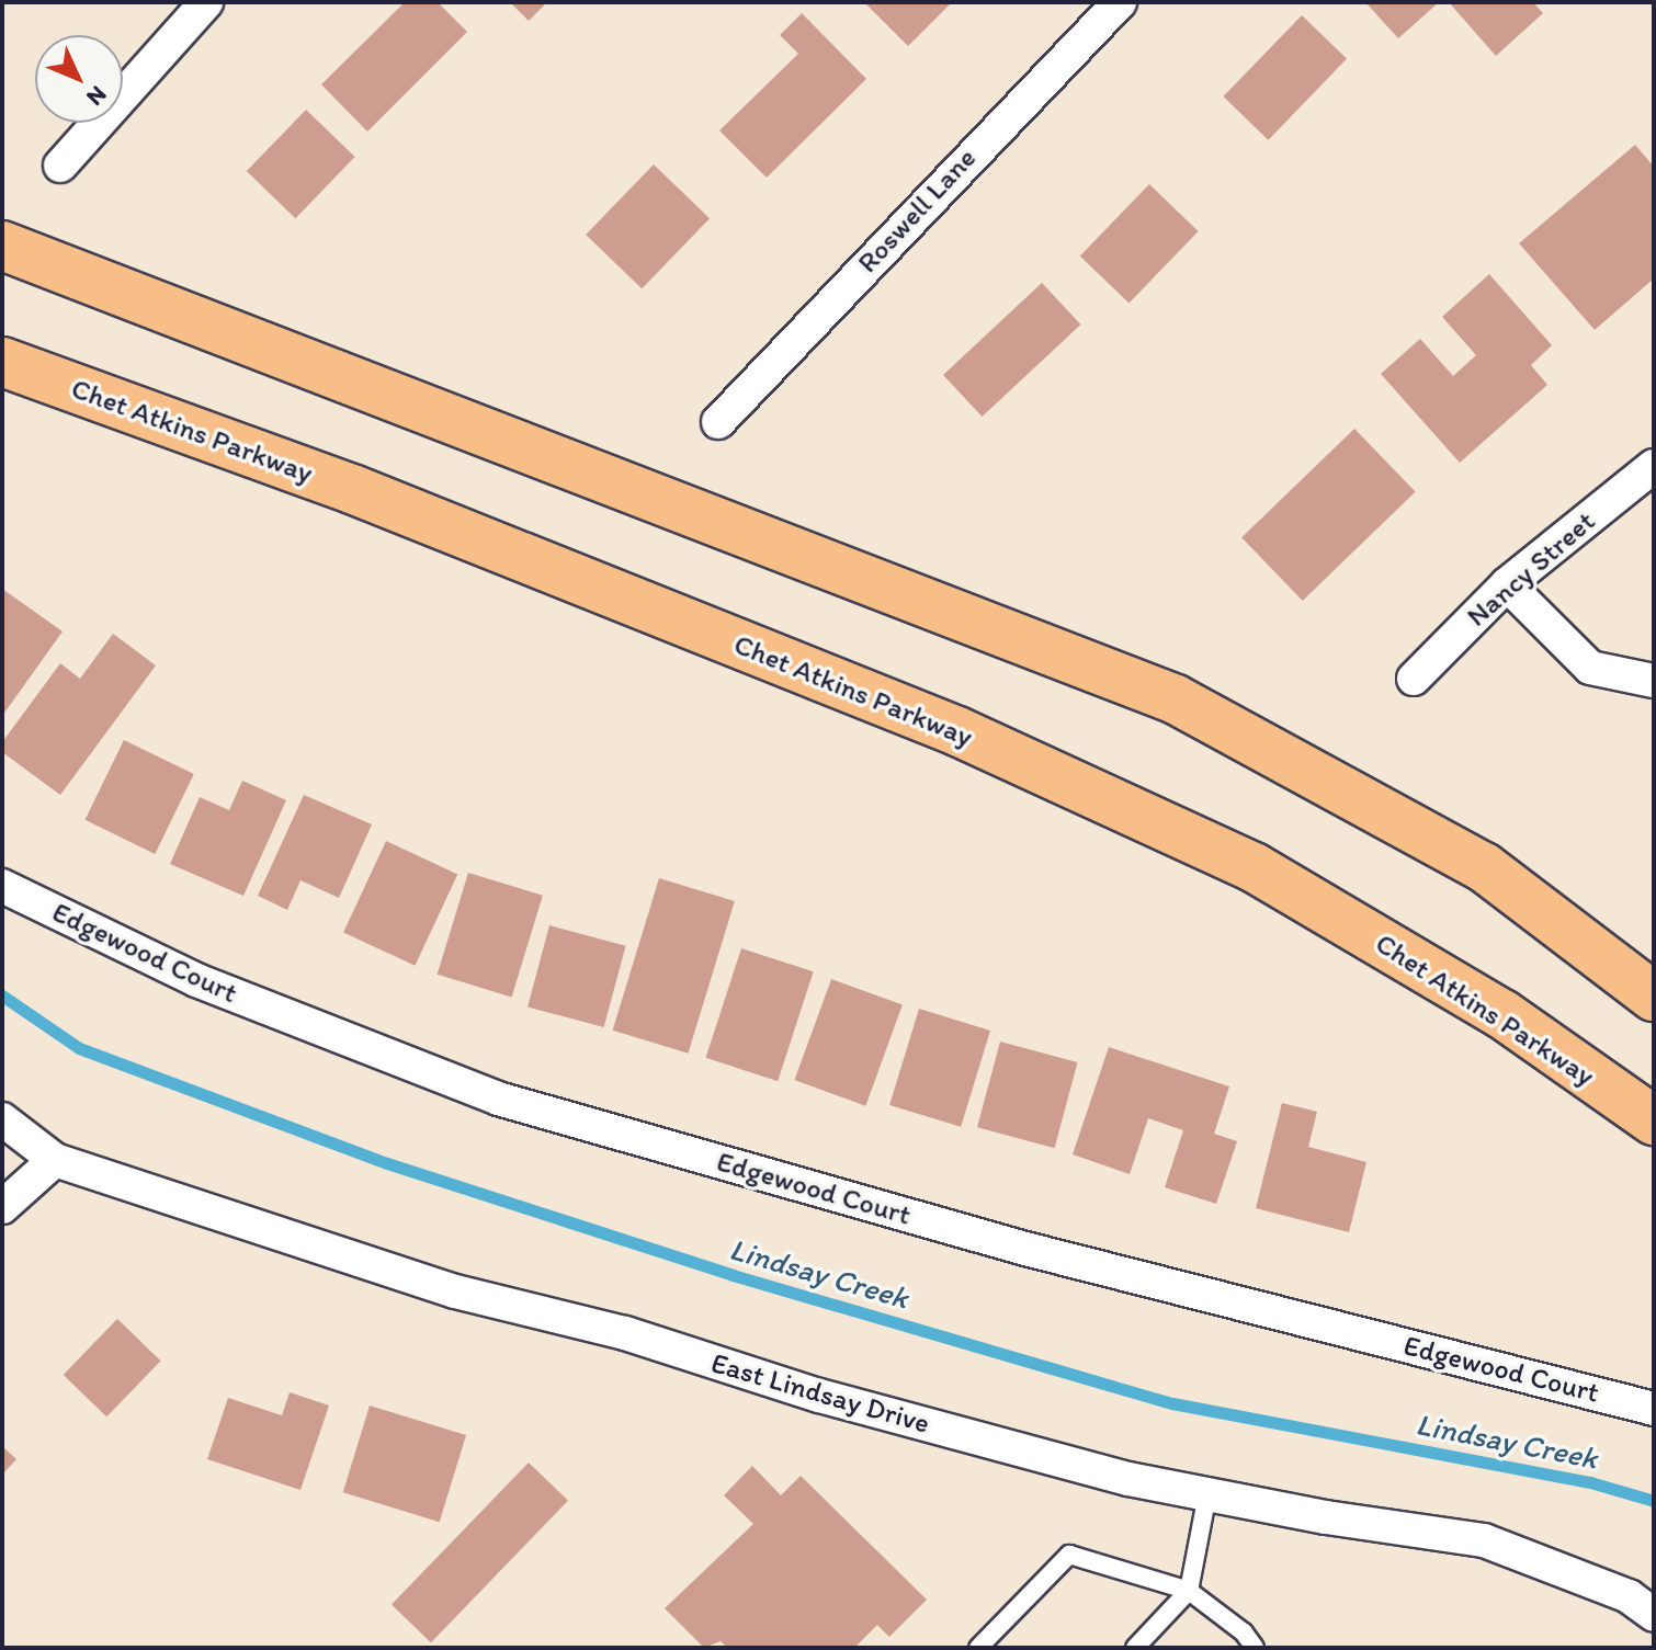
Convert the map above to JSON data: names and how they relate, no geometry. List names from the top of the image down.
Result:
{
  "streets": {
    "highway": ["Chet Atkins Parkway"],
    "street": [
      "Roswell Lane",
      "Nancy Street",
      "Edgewood Court",
      "East Lindsay Drive"
    ]
  },
  "water": ["Lindsay Creek"],
  "north": "bottom right"
}
